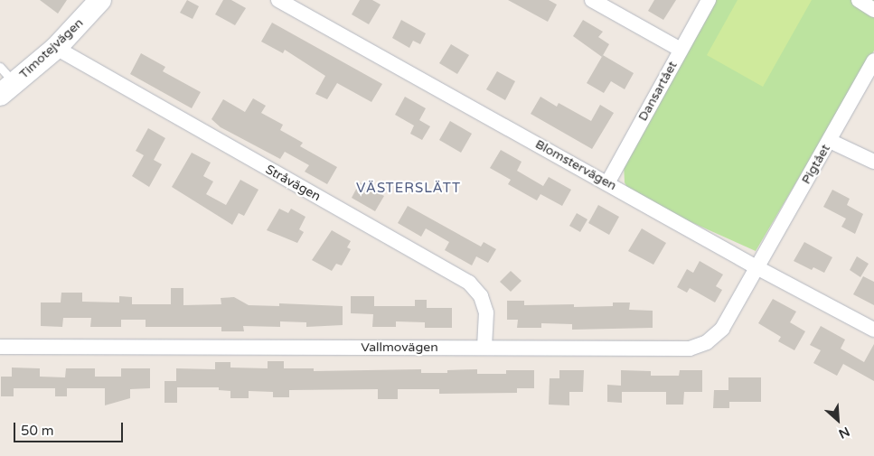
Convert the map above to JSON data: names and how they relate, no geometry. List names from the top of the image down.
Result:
{
  "streets": {
    "street": [
      "Timotejvägen",
      "Dansartået",
      "Pigtået",
      "Blomstervägen",
      "Stråvägen",
      "Vallmovägen"
    ]
  },
  "crossings": [
    ["Timotejvägen", "Stråvägen"],
    ["Dansartået", "Blomstervägen"],
    ["Pigtået", "Blomstervägen"],
    ["Pigtået", "Vallmovägen"],
    ["Blomstervägen", "Vallmovägen"],
    ["Stråvägen", "Vallmovägen"]
  ],
  "districts": ["VÄSTERSLÄTT"],
  "scale_bar": "50 m",
  "north": "bottom right"
}
